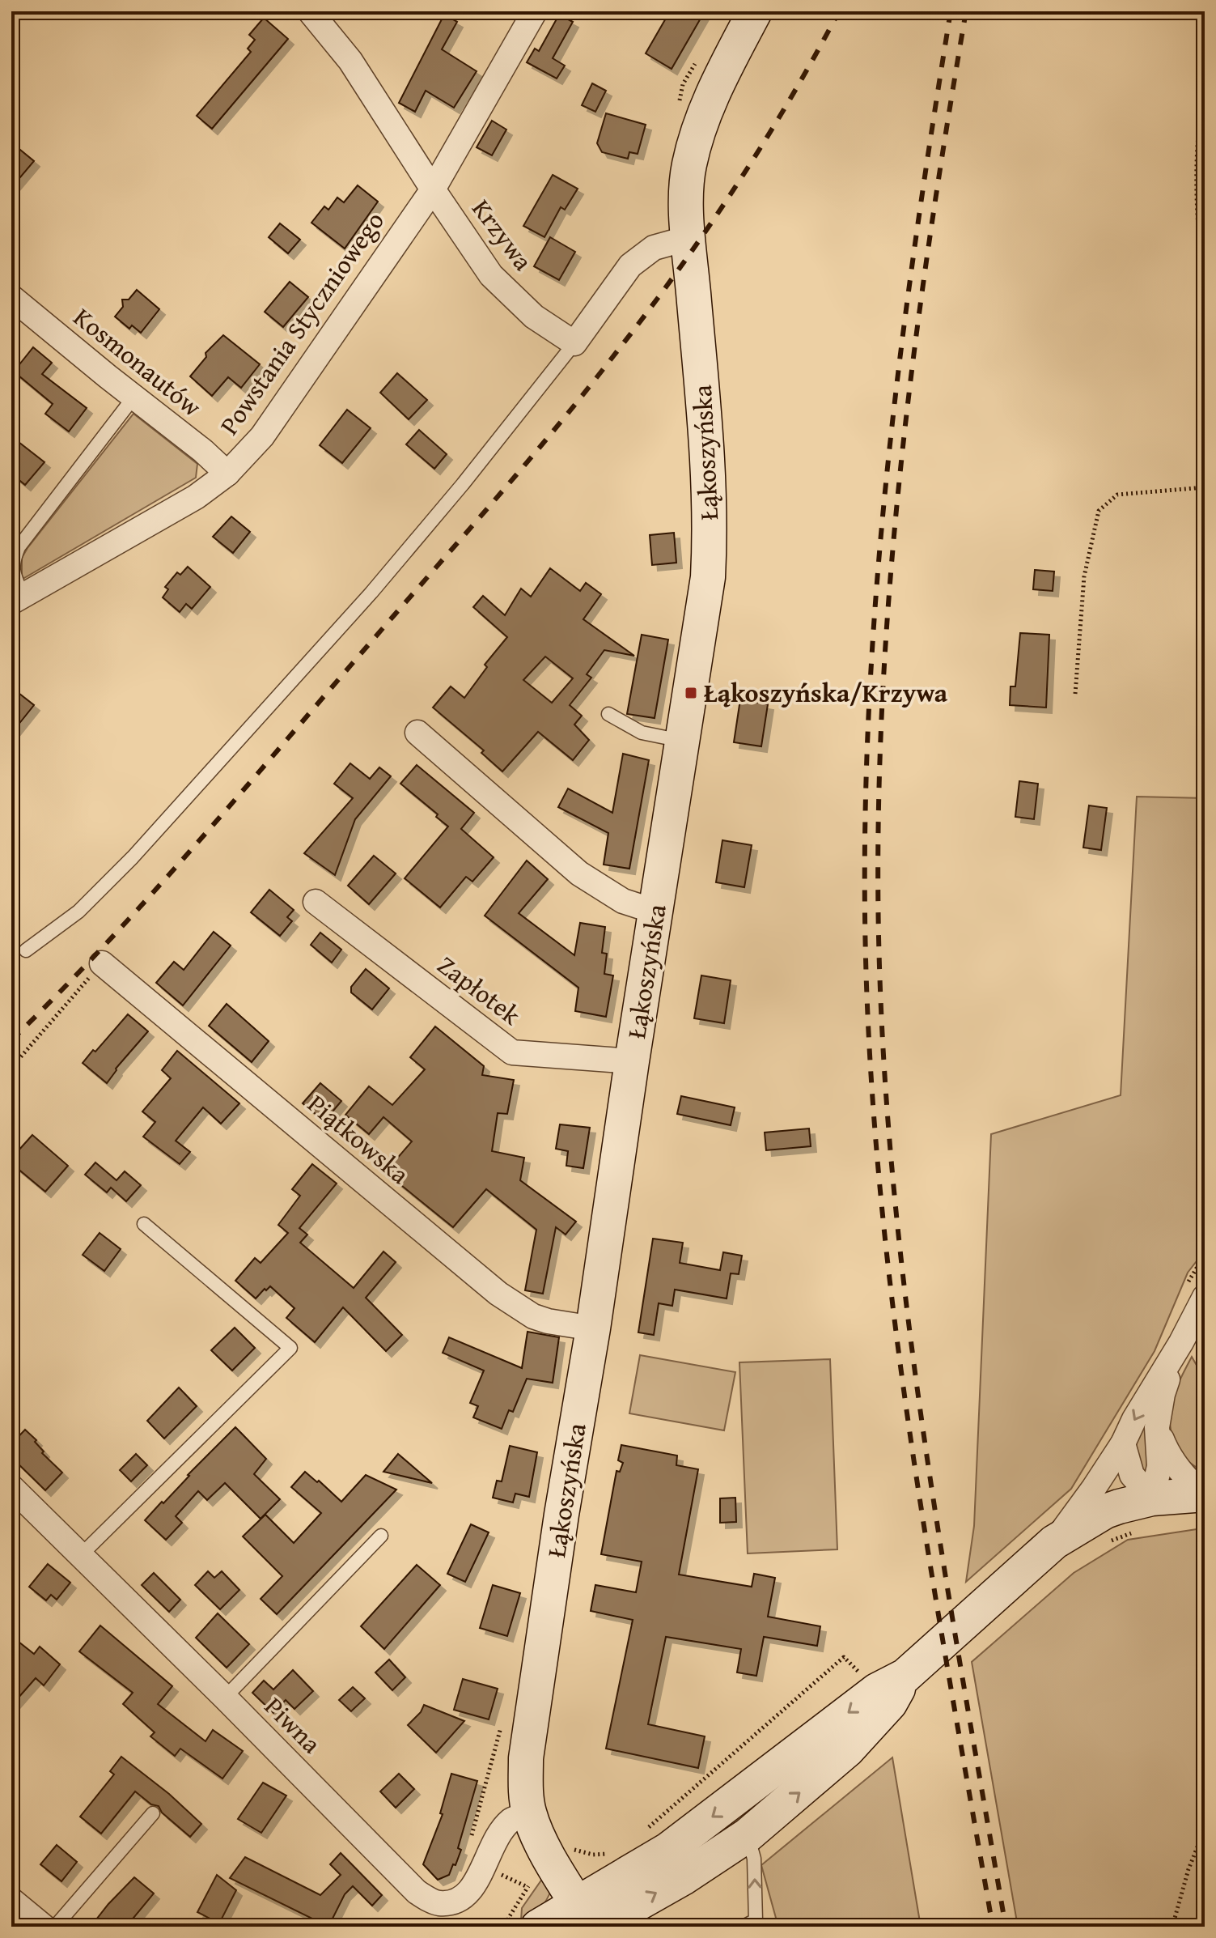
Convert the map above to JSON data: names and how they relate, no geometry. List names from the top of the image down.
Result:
{
  "streets": {
    "street": [
      "Krzywa",
      "Powstania Styczniowego",
      "Kosmonautów",
      "Łąkoszyńska",
      "Zapłotek",
      "Piątkowska",
      "Piwna"
    ]
  },
  "crossings": [
    ["Krzywa", "Powstania Styczniowego"],
    ["Powstania Styczniowego", "Kosmonautów"],
    ["Łąkoszyńska", "Zapłotek"],
    ["Łąkoszyńska", "Piątkowska"],
    ["Łąkoszyńska", "Piwna"]
  ],
  "places": {
    "transit": ["Łąkoszyńska/Krzywa"]
  }
}
